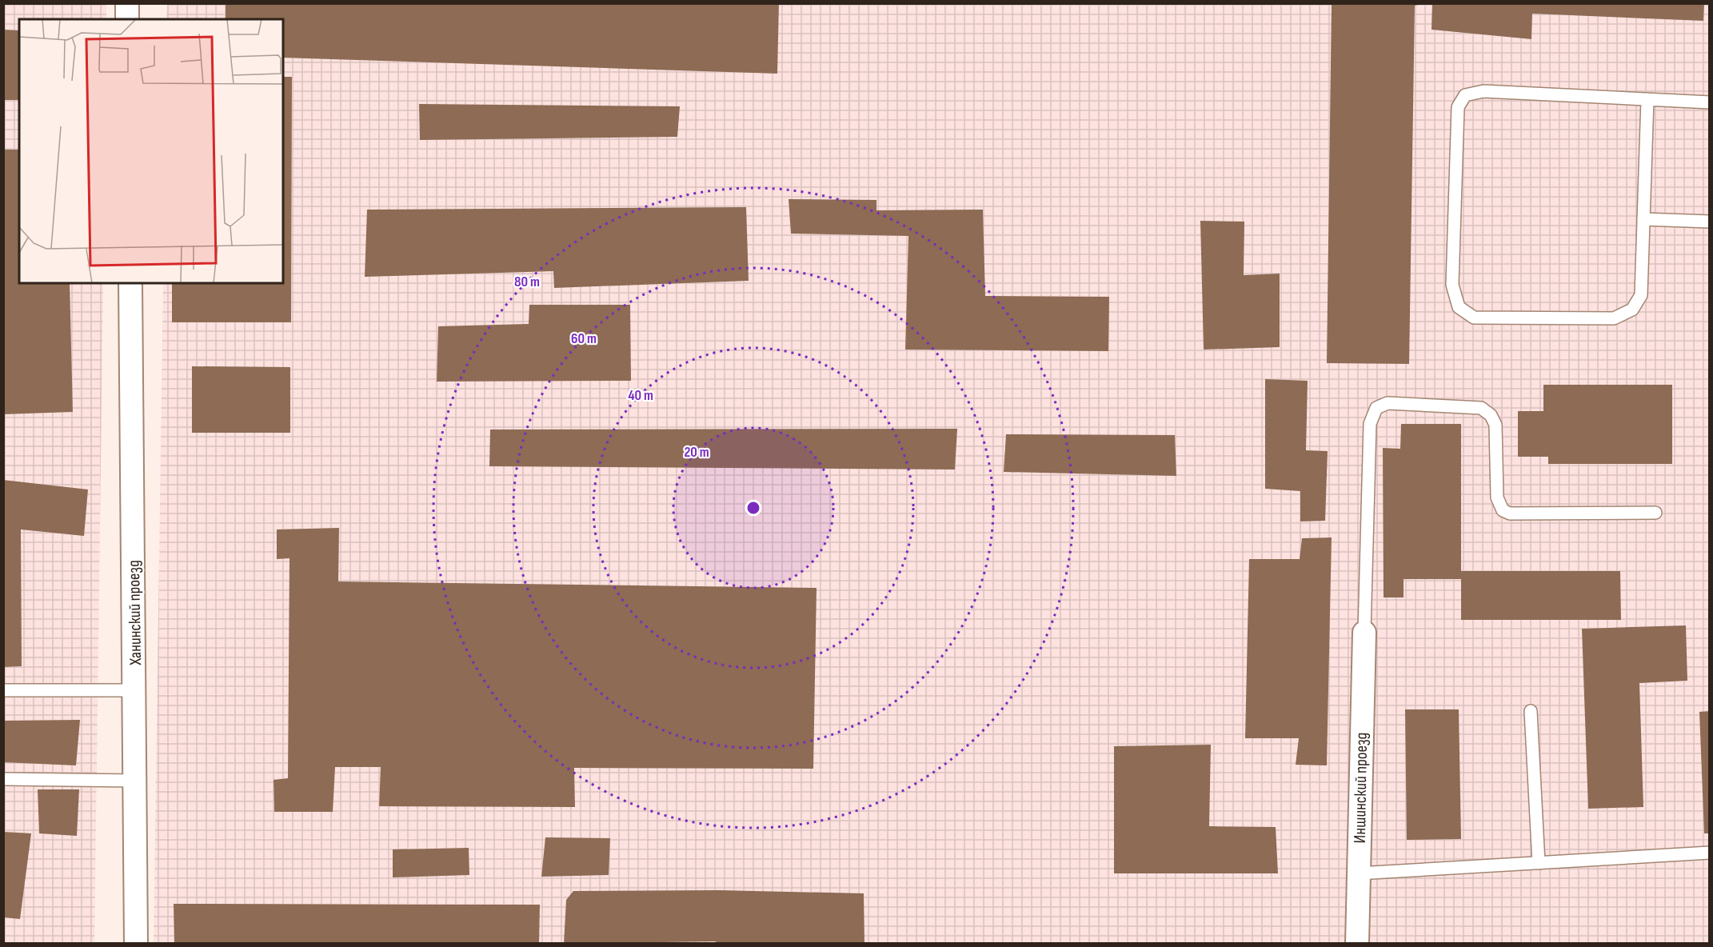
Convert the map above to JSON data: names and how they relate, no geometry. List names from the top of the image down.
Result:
{
  "streets": {
    "street": ["Ханинский проезд", "Иншинский проезд"]
  },
  "rings": [
    "80 m",
    "60 m",
    "40 m",
    "20 m"
  ]
}
